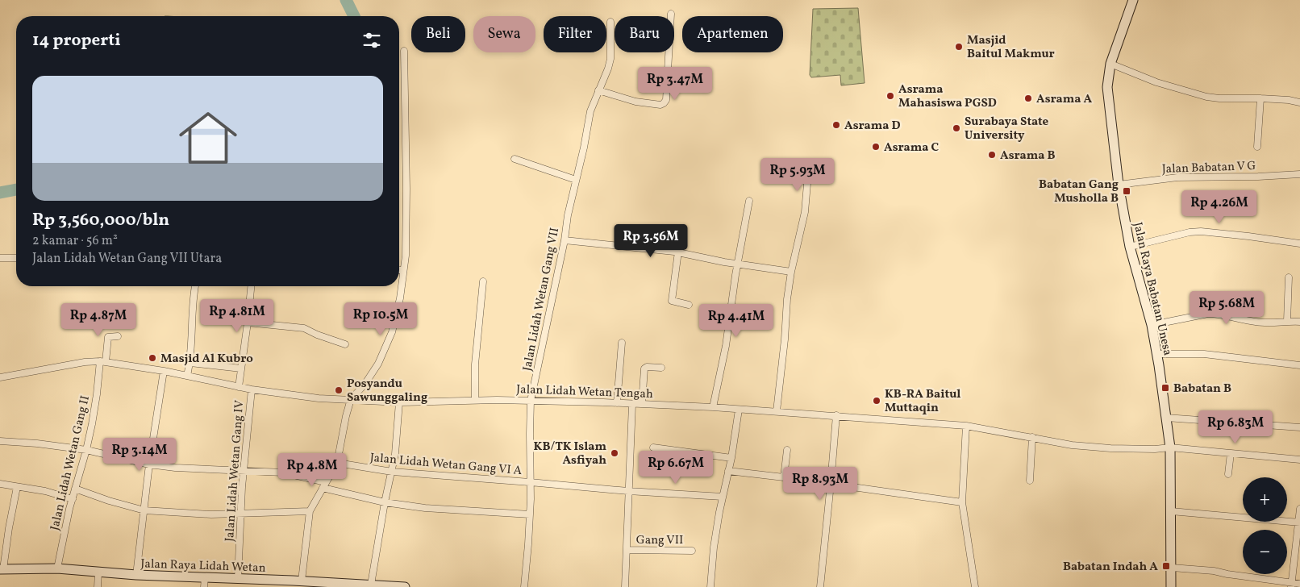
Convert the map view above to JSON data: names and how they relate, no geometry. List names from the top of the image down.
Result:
{
  "streets": {
    "main road": ["Jalan Raya Babatan Unesa", "Jalan Raya Lidah Wetan"],
    "street": [
      "Jalan Babatan V G",
      "Jalan Lidah Wetan Gang VII",
      "Jalan Lidah Wetan Tengah",
      "Jalan Lidah Wetan Gang II",
      "Jalan Lidah Wetan Gang VI A",
      "Jalan Lidah Wetan Gang IV",
      "Gang VII"
    ]
  },
  "crossings": [
    ["Jalan Babatan V G", "Jalan Raya Babatan Unesa"],
    ["Jalan Raya Babatan Unesa", "Jalan Lidah Wetan Tengah"],
    ["Jalan Lidah Wetan Gang VII", "Jalan Lidah Wetan Tengah"],
    ["Jalan Lidah Wetan Gang VII", "Jalan Lidah Wetan Gang VI A"],
    ["Jalan Lidah Wetan Tengah", "Jalan Lidah Wetan Gang II"],
    ["Jalan Lidah Wetan Tengah", "Jalan Lidah Wetan Gang IV"],
    ["Jalan Lidah Wetan Gang II", "Jalan Raya Lidah Wetan"],
    ["Jalan Lidah Wetan Gang IV", "Jalan Raya Lidah Wetan"]
  ],
  "places": {
    "other": [
      "Masjid Baitul Makmur",
      "Asrama Mahasiswa PGSD",
      "Asrama A",
      "Asrama D",
      "Surabaya State University",
      "Asrama C",
      "Asrama B",
      "Masjid Al Kubro",
      "Posyandu Sawunggaling",
      "KB-RA Baitul Muttaqin",
      "KB/TK Islam Asfiyah"
    ],
    "transit": ["Babatan Gang Musholla B", "Babatan B", "Babatan Indah A"]
  },
  "page": {
    "chip": [
      "Beli",
      "Sewa",
      "Filter",
      "Baru",
      "Apartemen"
    ],
    "heading": "14 properti",
    "list": [
      {
        "name": "Rp 3,560,000/bln",
        "note": "2 kamar · 56 m² · Jalan Lidah Wetan Gang VII Utara"
      }
    ],
    "price": [
      "Rp 3.47M",
      "Rp 5.93M",
      "Rp 4.26M",
      "Rp 3.56M",
      "Rp 5.68M",
      "Rp 4.81M",
      "Rp 10.5M",
      "Rp 4.87M",
      "Rp 4.41M",
      "Rp 6.83M",
      "Rp 3.14M",
      "Rp 6.67M",
      "Rp 4.8M",
      "Rp 8.93M"
    ],
    "map_buttons": ["+", "−"]
  }
}
